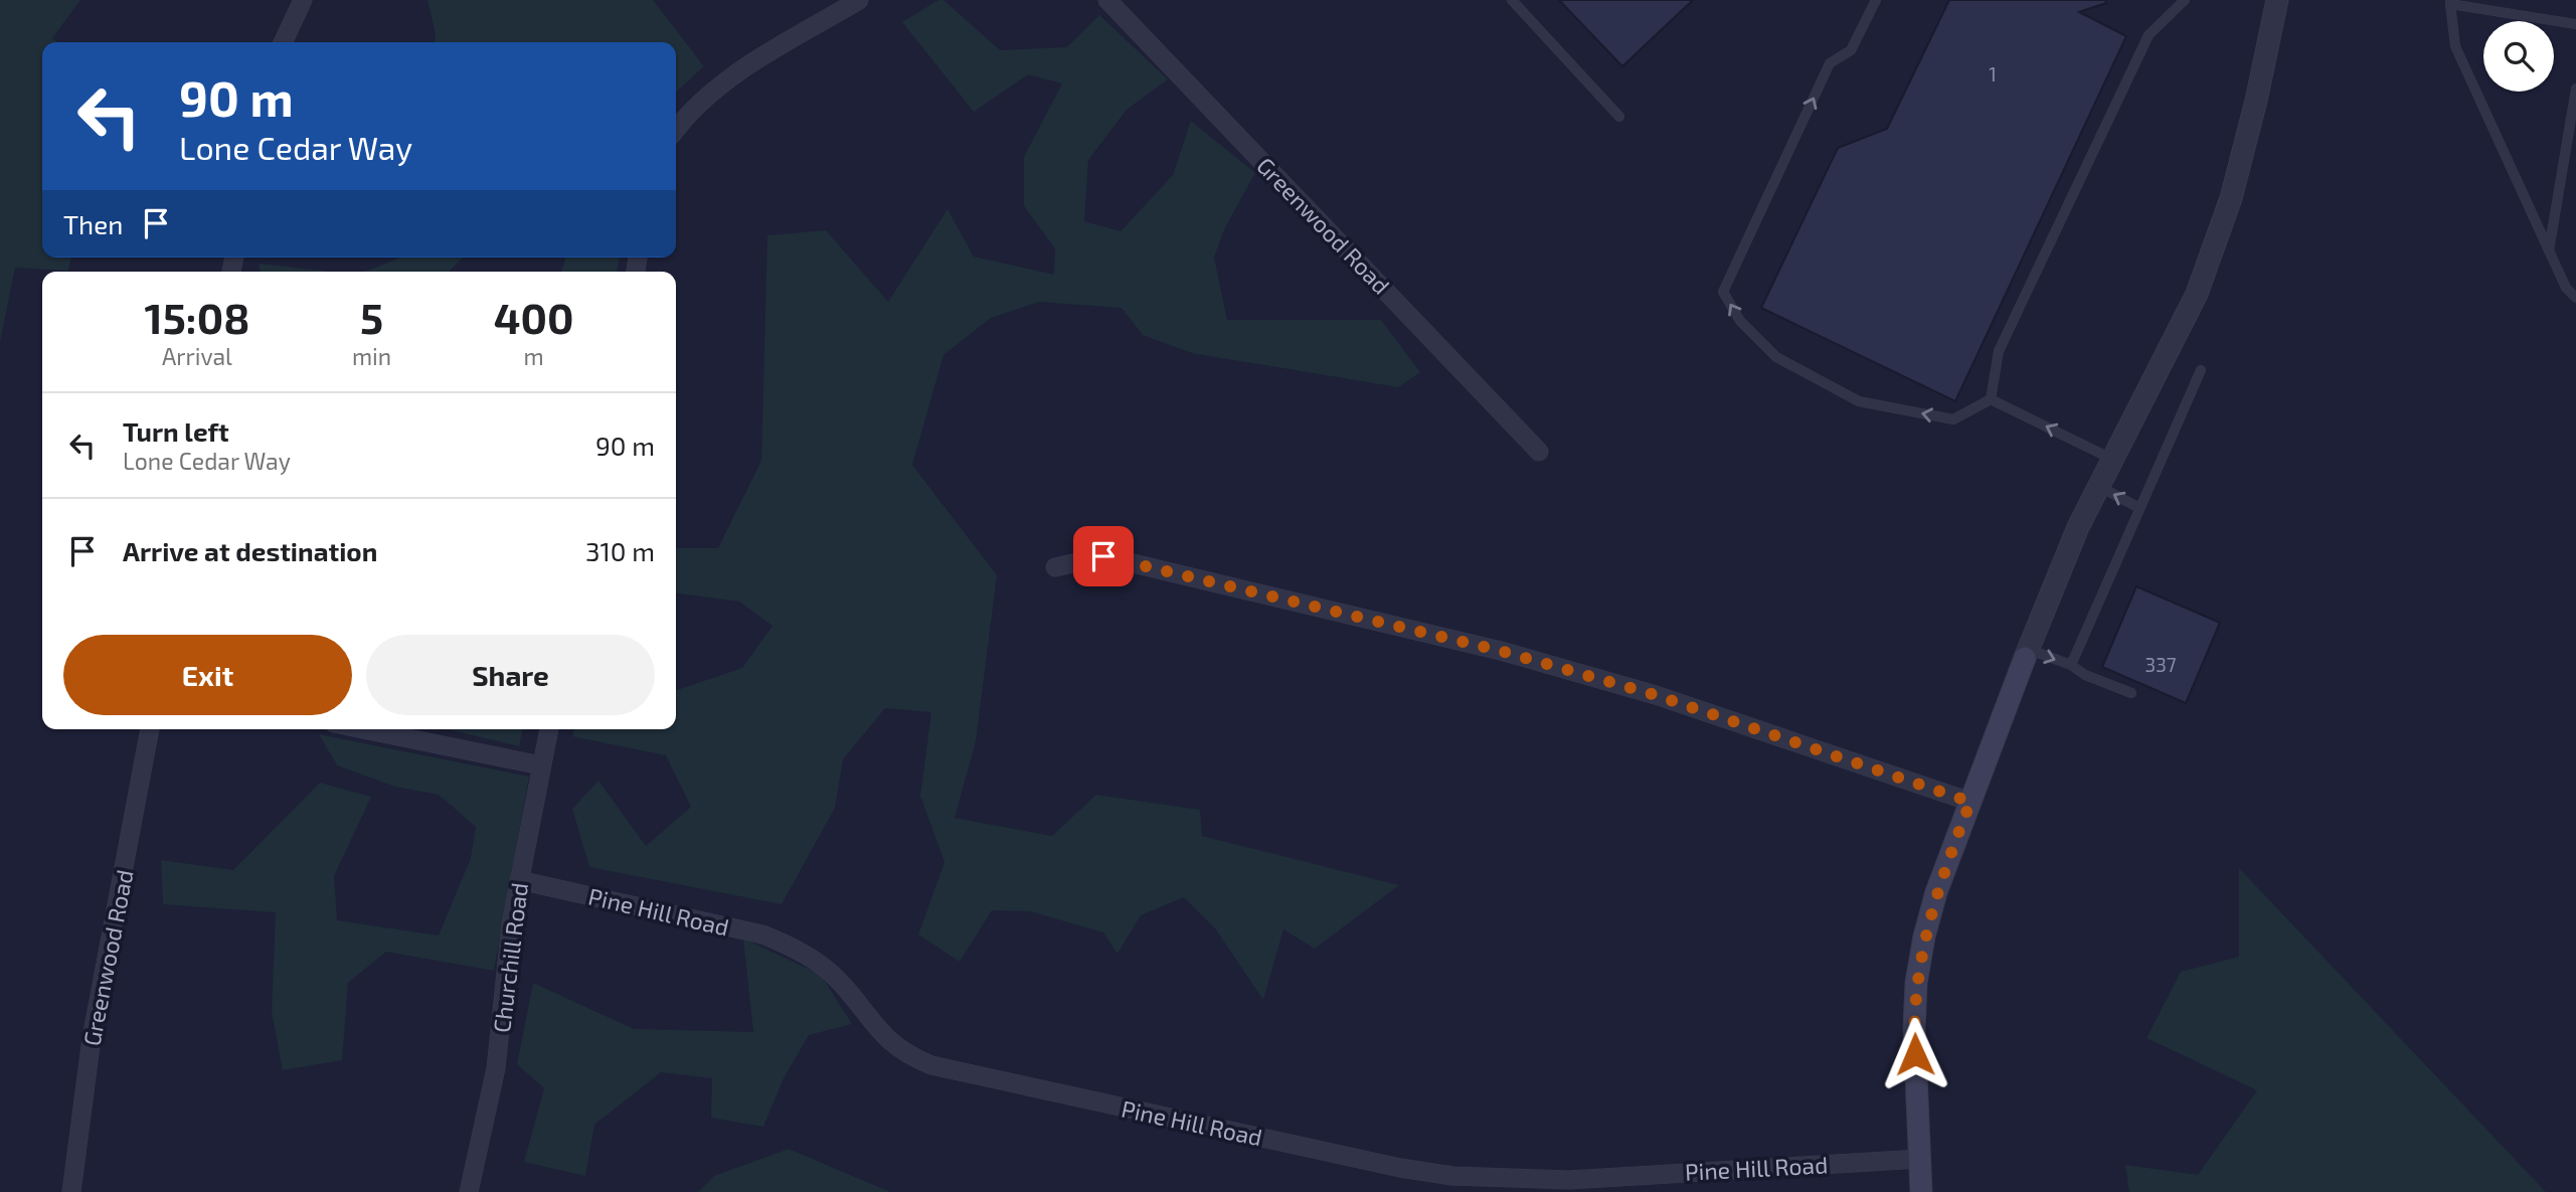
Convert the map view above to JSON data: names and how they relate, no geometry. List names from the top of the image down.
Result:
{
  "streets": {
    "street": ["Greenwood Road", "Pine Hill Road", "Churchill Road"]
  },
  "crossings": [
    ["Pine Hill Road", "Churchill Road"]
  ],
  "house_numbers": ["1", "337"],
  "page": {
    "turn": ["90 m", "Lone Cedar Way"],
    "then": "Then",
    "eta": [
      "15:08",
      "Arrival",
      "5",
      "min",
      "400",
      "m"
    ],
    "list": [
      {
        "name": "Turn left",
        "note": "Lone Cedar Way",
        "value": "90 m"
      },
      {
        "name": "Arrive at destination",
        "value": "310 m"
      }
    ],
    "buttons": ["Exit", "Share"]
  }
}
